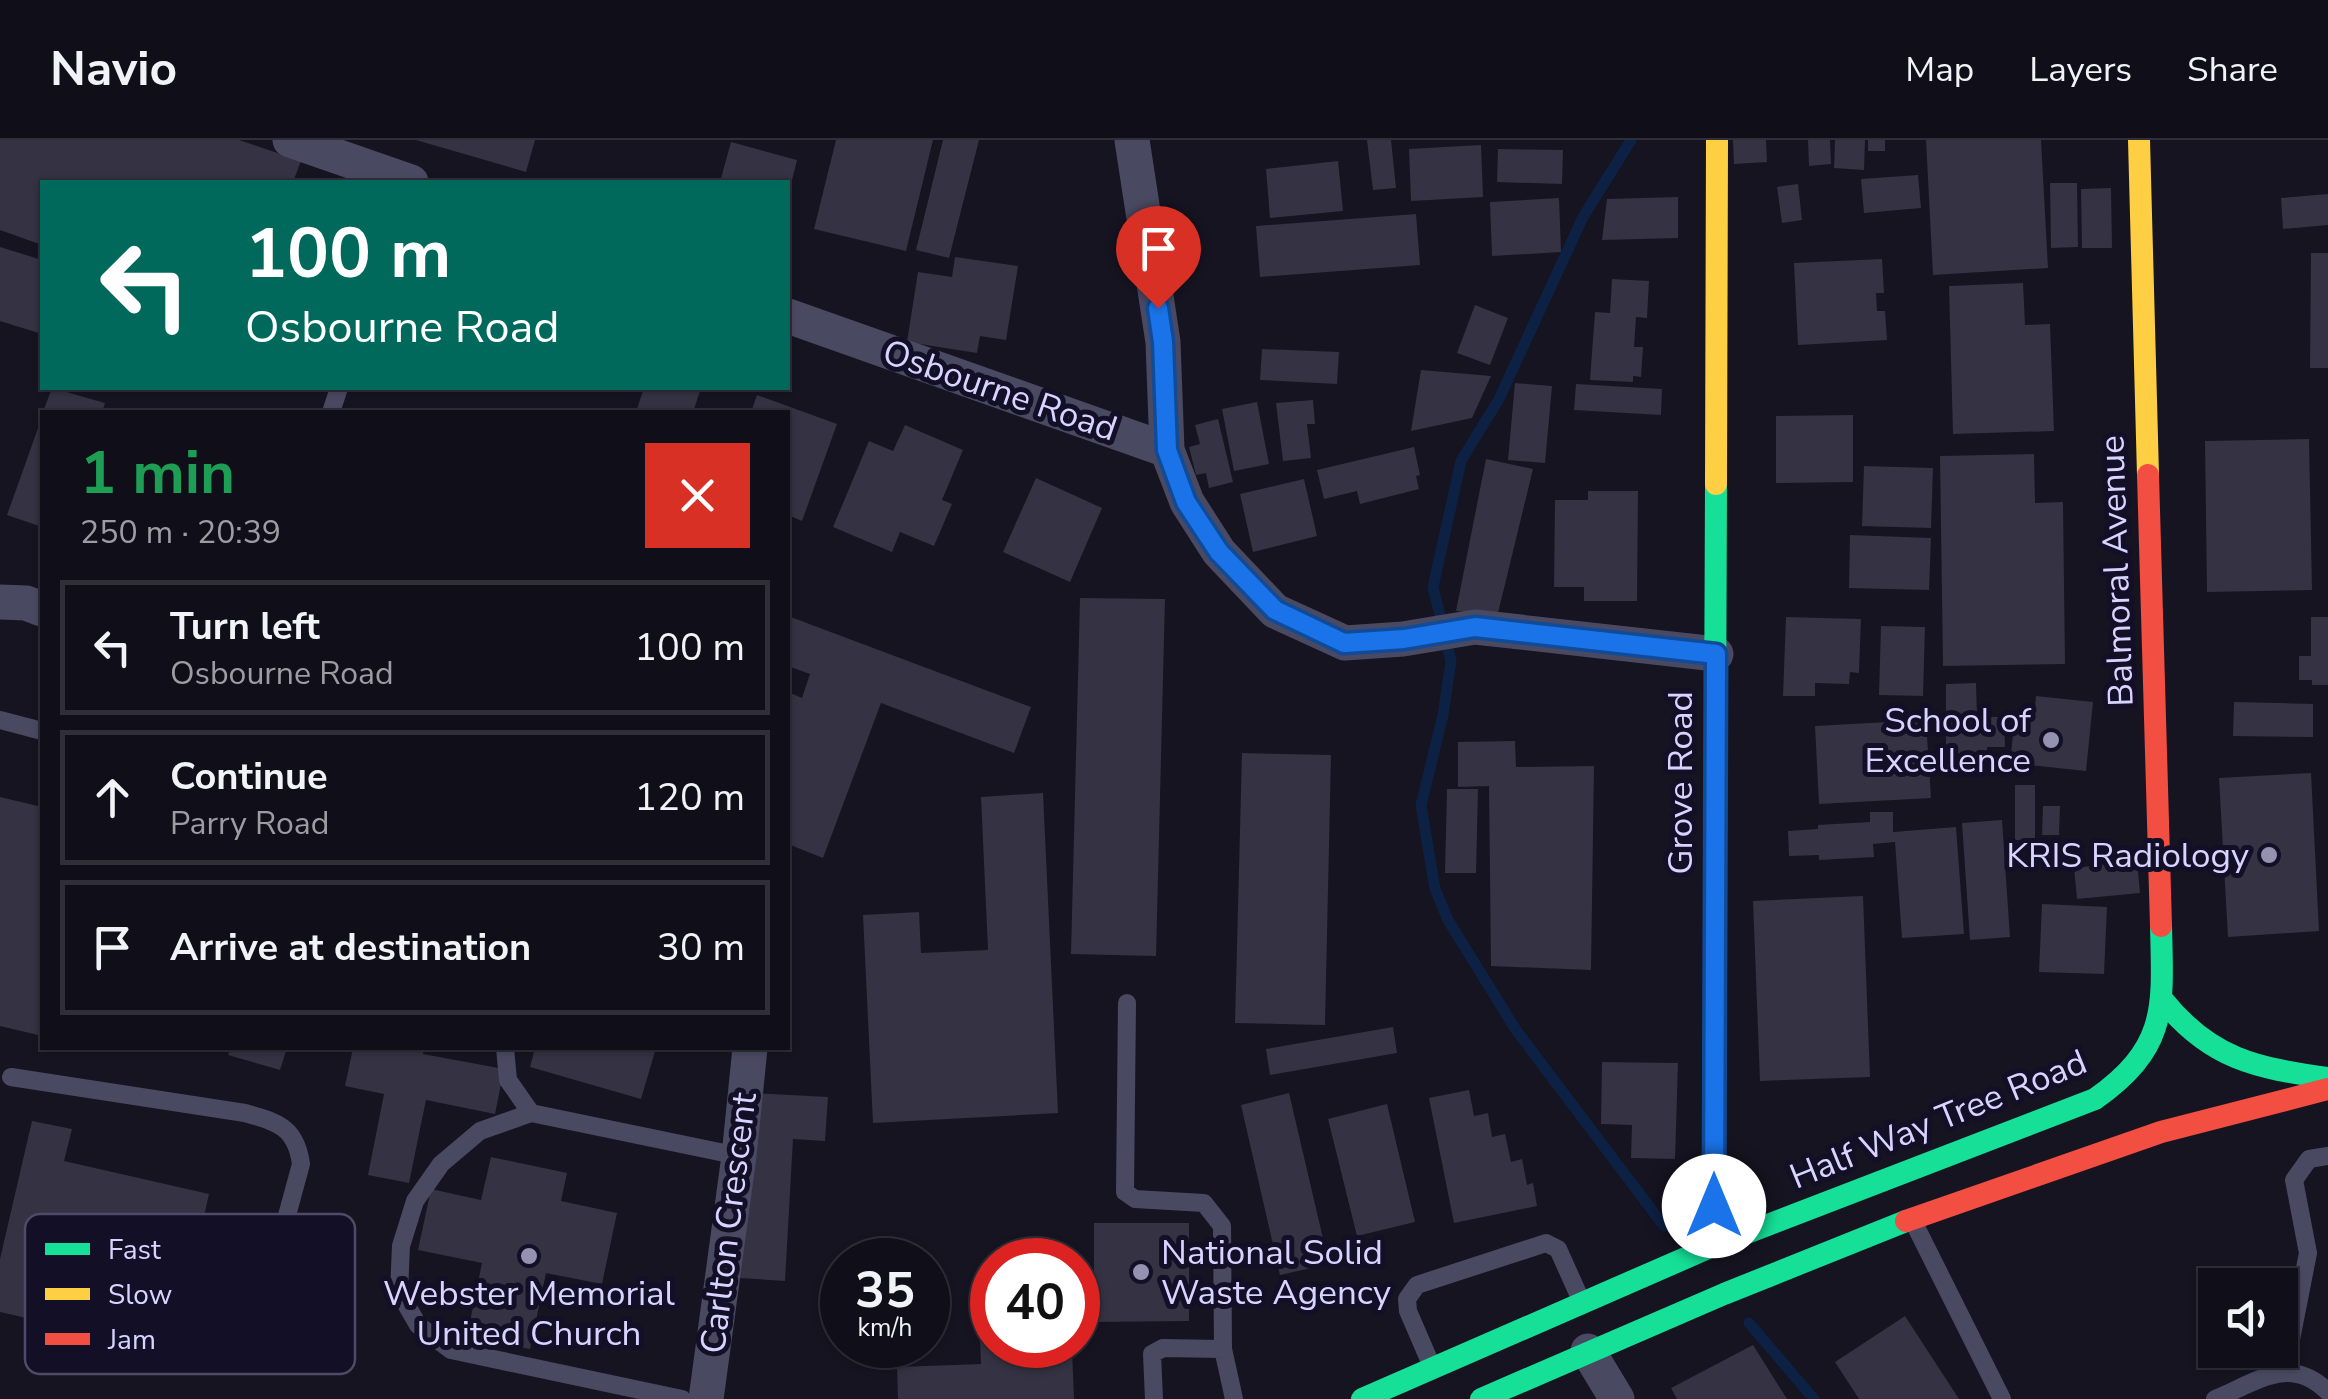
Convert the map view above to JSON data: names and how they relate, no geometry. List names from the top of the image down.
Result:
{
  "streets": {
    "main road": ["Balmoral Avenue", "Grove Road", "Half Way Tree Road"],
    "street": ["Osbourne Road", "Carlton Crescent"]
  },
  "crossings": [
    ["Balmoral Avenue", "Half Way Tree Road"],
    ["Grove Road", "Half Way Tree Road"]
  ],
  "places": [
    "School of Excellence",
    "KRIS Radiology",
    "Webster Memorial United Church",
    "National Solid Waste Agency"
  ],
  "legend": ["Fast", "Slow", "Jam"],
  "page": {
    "header": "Navio",
    "nav": ["Map", "Layers", "Share"],
    "turn": ["100 m", "Osbourne Road"],
    "heading": ["1 min", "250 m · 20:39"],
    "list": [
      {
        "name": "Turn left",
        "note": "Osbourne Road",
        "value": "100 m"
      },
      {
        "name": "Continue",
        "note": "Parry Road",
        "value": "120 m"
      },
      {
        "name": "Arrive at destination",
        "value": "30 m"
      }
    ],
    "speed": "35 km/h",
    "limit": "40"
  }
}
